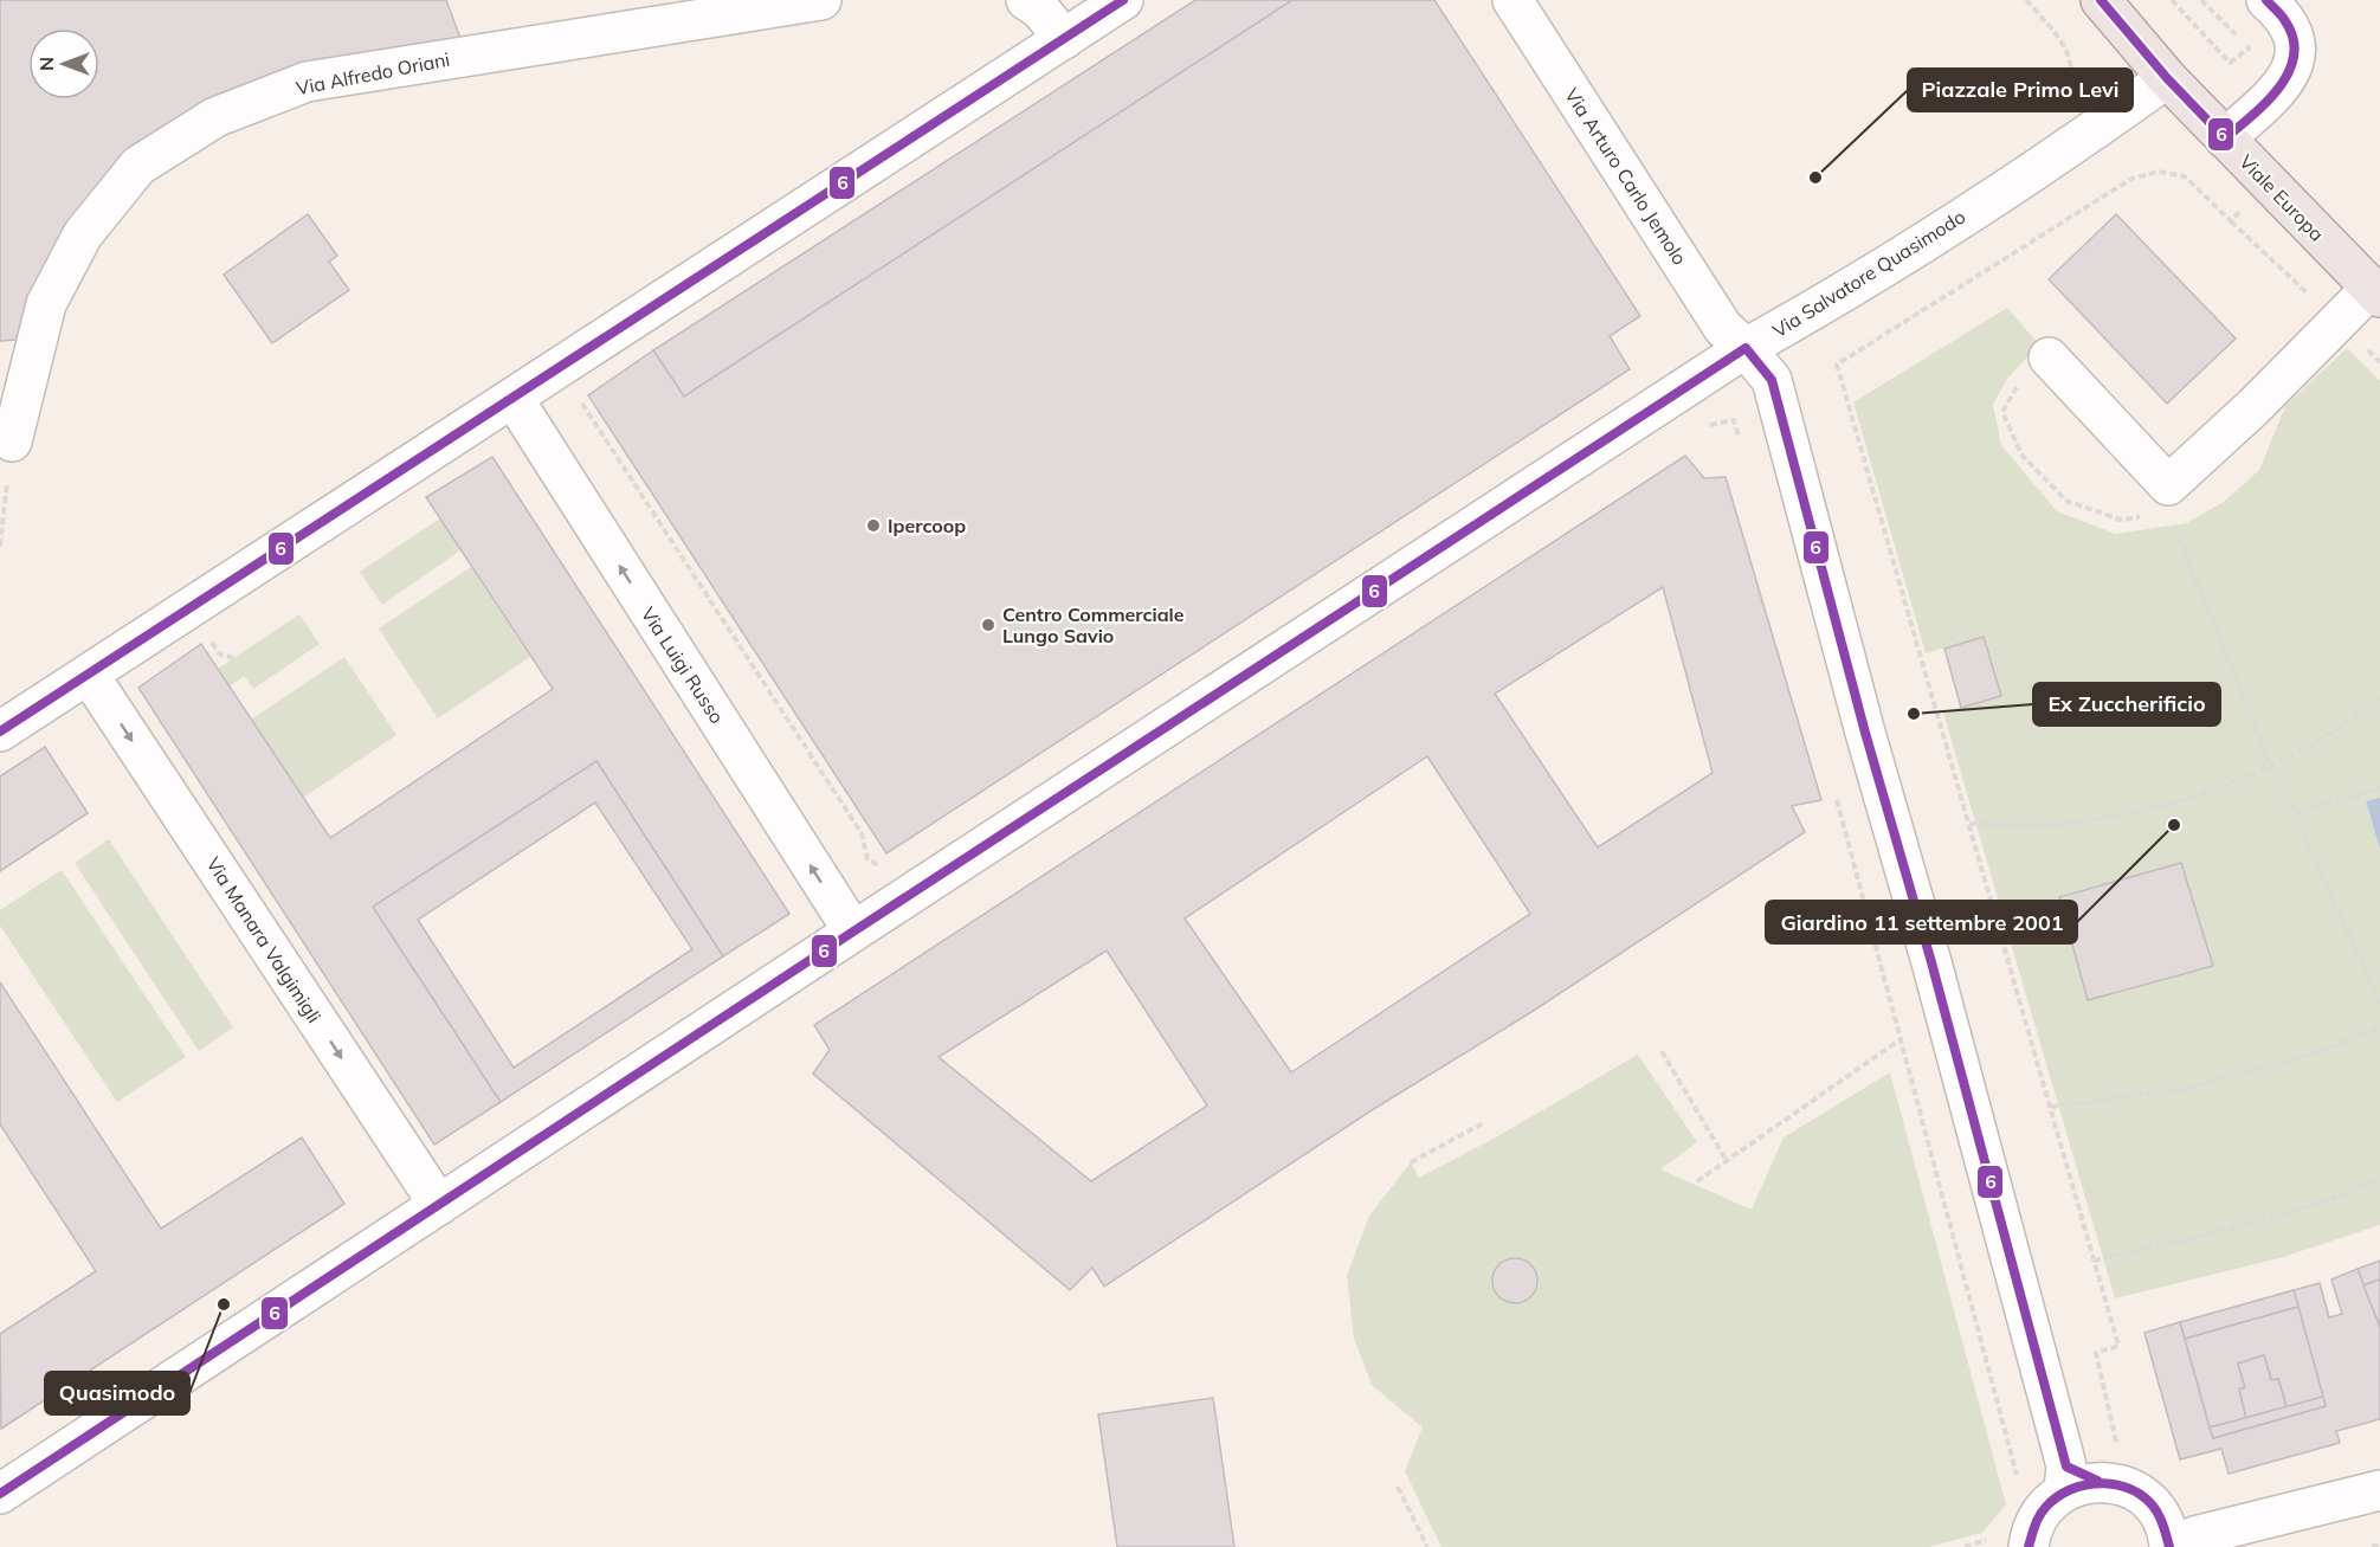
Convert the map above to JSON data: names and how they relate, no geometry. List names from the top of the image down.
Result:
{
  "streets": {
    "main road": ["Viale Europa"],
    "street": [
      "Via Alfredo Oriani",
      "Via Arturo Carlo Jemolo",
      "Via Salvatore Quasimodo",
      "Via Luigi Russo",
      "Via Manara Valgimigli"
    ]
  },
  "crossings": [
    ["Via Arturo Carlo Jemolo", "Via Salvatore Quasimodo"],
    ["Viale Europa", "Via Salvatore Quasimodo"],
    ["Via Salvatore Quasimodo", "Via Luigi Russo"],
    ["Via Salvatore Quasimodo", "Via Manara Valgimigli"]
  ],
  "one_way": ["Via Luigi Russo", "Via Manara Valgimigli"],
  "places": [
    "Piazzale Primo Levi",
    "Ipercoop",
    "Centro Commerciale Lungo Savio",
    "Ex Zuccherificio",
    "Giardino 11 settembre 2001",
    "Quasimodo"
  ],
  "lines": ["transit line 6"],
  "north": "left"
}
